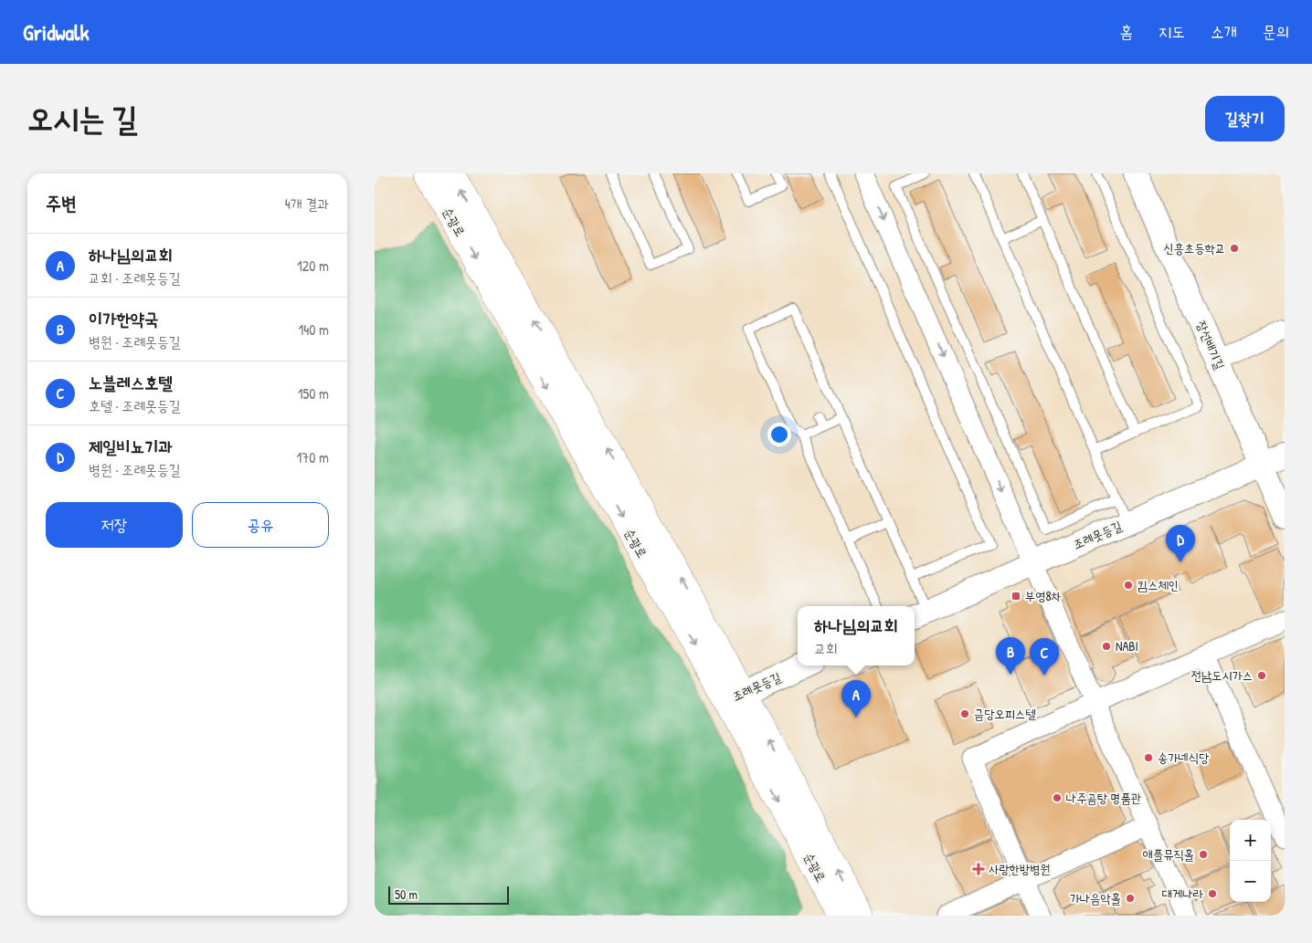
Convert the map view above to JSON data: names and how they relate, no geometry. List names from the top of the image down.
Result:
{
  "streets": {
    "main road": ["순광로"],
    "street": ["장선배기길", "조례못등길"]
  },
  "crossings": [
    ["순광로", "조례못등길"],
    ["장선배기길", "조례못등길"]
  ],
  "places": {
    "other": [
      "신흥초등학교",
      "킴스체인",
      "NABI",
      "전남도시가스",
      "금당오피스텔",
      "송가네식당",
      "나주곰탕 명품관",
      "애플뮤직홀",
      "대게나라",
      "가나음악홀"
    ],
    "transit": ["부영8차"],
    "health": ["사랑한방병원"]
  },
  "scale_bar": "50 m",
  "page": {
    "header": "Gridwalk",
    "nav": [
      "홈",
      "지도",
      "소개",
      "문의"
    ],
    "buttons": [
      "길찾기",
      ["저장", "공유"]
    ],
    "title": "오시는 길",
    "heading": ["주변", "4개 결과"],
    "list": [
      {
        "mark": "A",
        "name": "하나님의교회",
        "note": "교회 · 조례못등길",
        "value": "120 m"
      },
      {
        "mark": "B",
        "name": "이가한약국",
        "note": "병원 · 조례못등길",
        "value": "140 m"
      },
      {
        "mark": "C",
        "name": "노블레스호텔",
        "note": "호텔 · 조례못등길",
        "value": "150 m"
      },
      {
        "mark": "D",
        "name": "제일비뇨기과",
        "note": "병원 · 조례못등길",
        "value": "170 m"
      }
    ],
    "pins": [
      "D",
      "B",
      "C",
      "A"
    ],
    "popup": ["하나님의교회", "교회"],
    "map_buttons": ["+", "−"],
    "scale": "50 m"
  }
}
